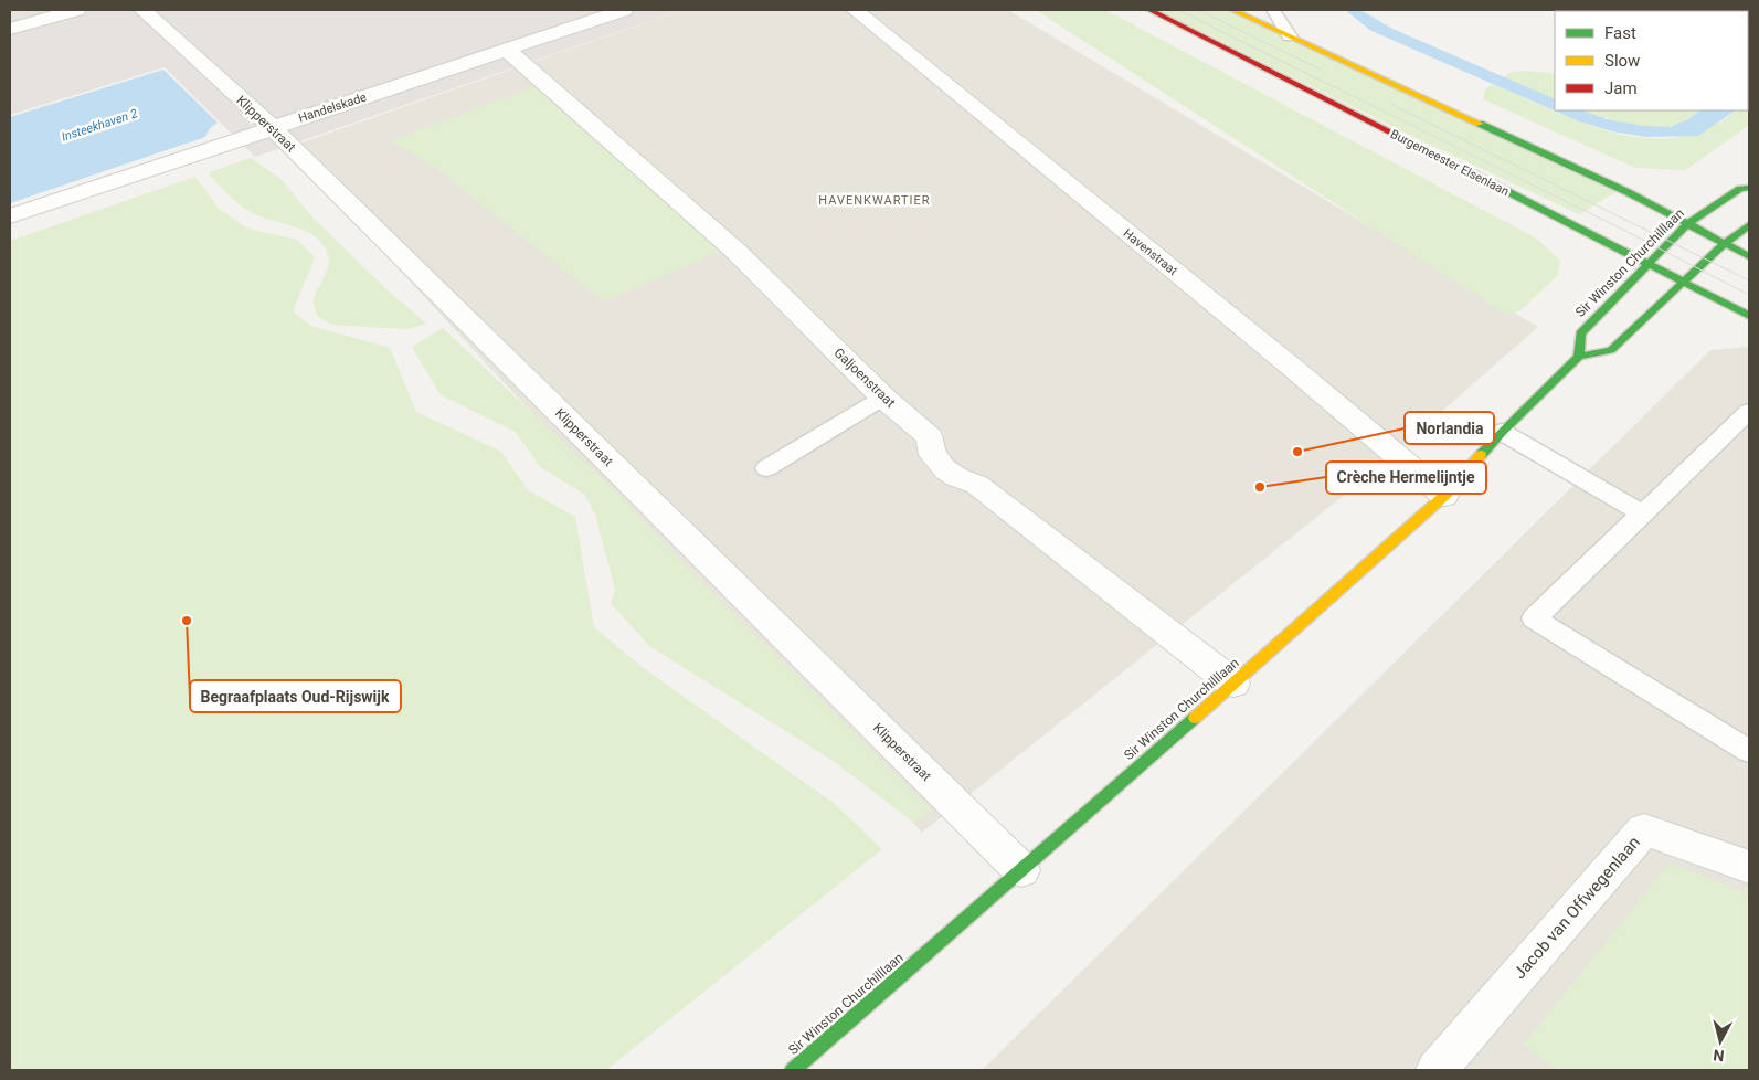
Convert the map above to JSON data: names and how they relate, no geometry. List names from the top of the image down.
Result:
{
  "streets": {
    "street": [
      "Handelskade",
      "Klipperstraat",
      "Burgemeester Elsenlaan",
      "Havenstraat",
      "Sir Winston Churchilllaan",
      "Galjoenstraat",
      "Jacob van Offwegenlaan"
    ]
  },
  "crossings": [
    ["Handelskade", "Klipperstraat"],
    ["Handelskade", "Galjoenstraat"],
    ["Klipperstraat", "Sir Winston Churchilllaan"],
    ["Burgemeester Elsenlaan", "Sir Winston Churchilllaan"],
    ["Havenstraat", "Sir Winston Churchilllaan"],
    ["Sir Winston Churchilllaan", "Galjoenstraat"]
  ],
  "districts": ["HAVENKWARTIER"],
  "water": ["Insteekhaven 2"],
  "places": ["Norlandia", "Crèche Hermelijntje", "Begraafplaats Oud-Rijswijk"],
  "legend": ["Fast", "Slow", "Jam"],
  "north": "bottom"
}
